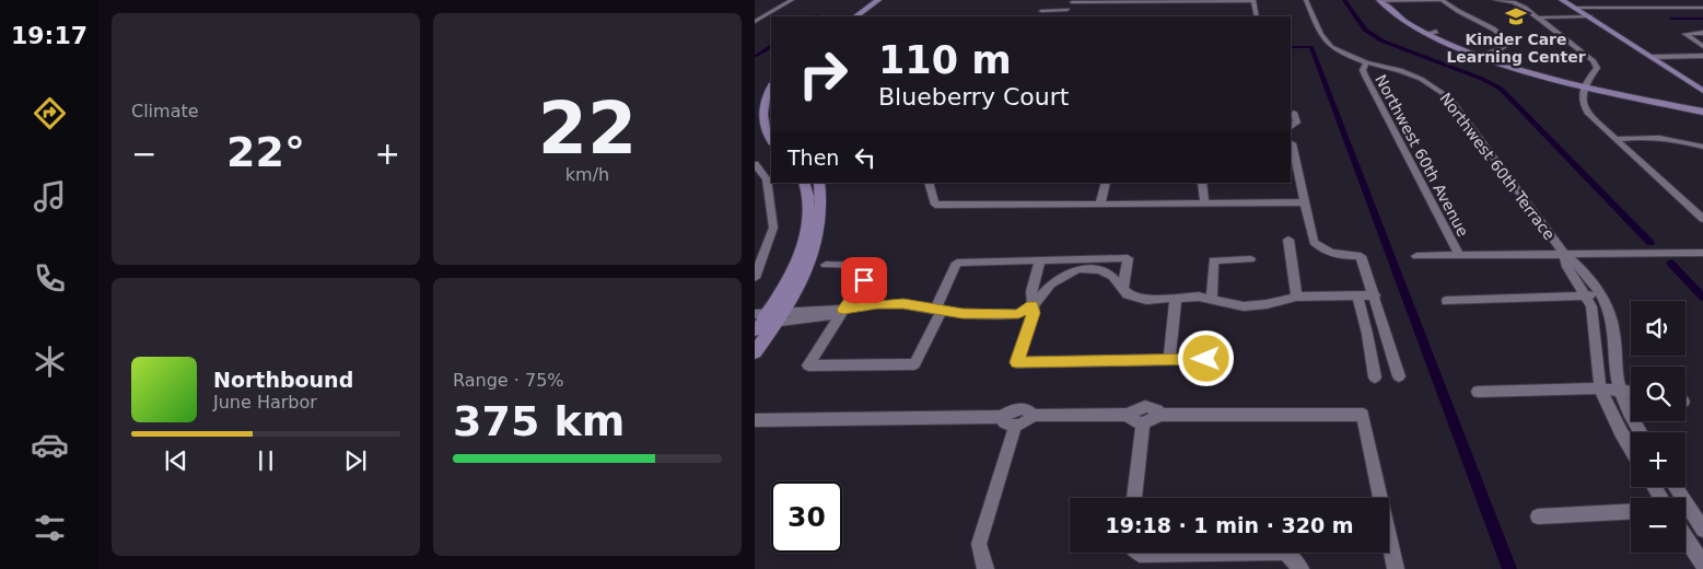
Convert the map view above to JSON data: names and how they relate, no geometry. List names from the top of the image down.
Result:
{
  "streets": {
    "street": ["Northwest 60th Avenue", "Northwest 60th Terrace"]
  },
  "crossings": [
    ["Northwest 60th Avenue", "Northwest 60th Terrace"]
  ],
  "places": {
    "school or university": ["Kinder Care Learning Center"]
  },
  "page": {
    "tabs": "19:17",
    "tile": [
      "Climate",
      ["22", "km/h"],
      ["Range · 75%", "375 km"]
    ],
    "turn": ["110 m", "Blueberry Court"],
    "heat": ["−", "22°", "+"],
    "then": "Then",
    "map_buttons": ["+", "−"],
    "song": ["Northbound", "June Harbor"],
    "limit": "30",
    "trip": "19:18 · 1 min · 320 m"
  }
}
